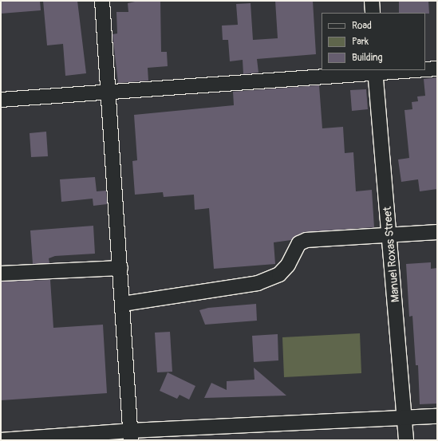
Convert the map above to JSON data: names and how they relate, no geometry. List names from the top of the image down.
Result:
{
  "streets": {
    "street": ["Manuel Roxas Street"]
  },
  "legend": ["Road", "Park", "Building"]
}
